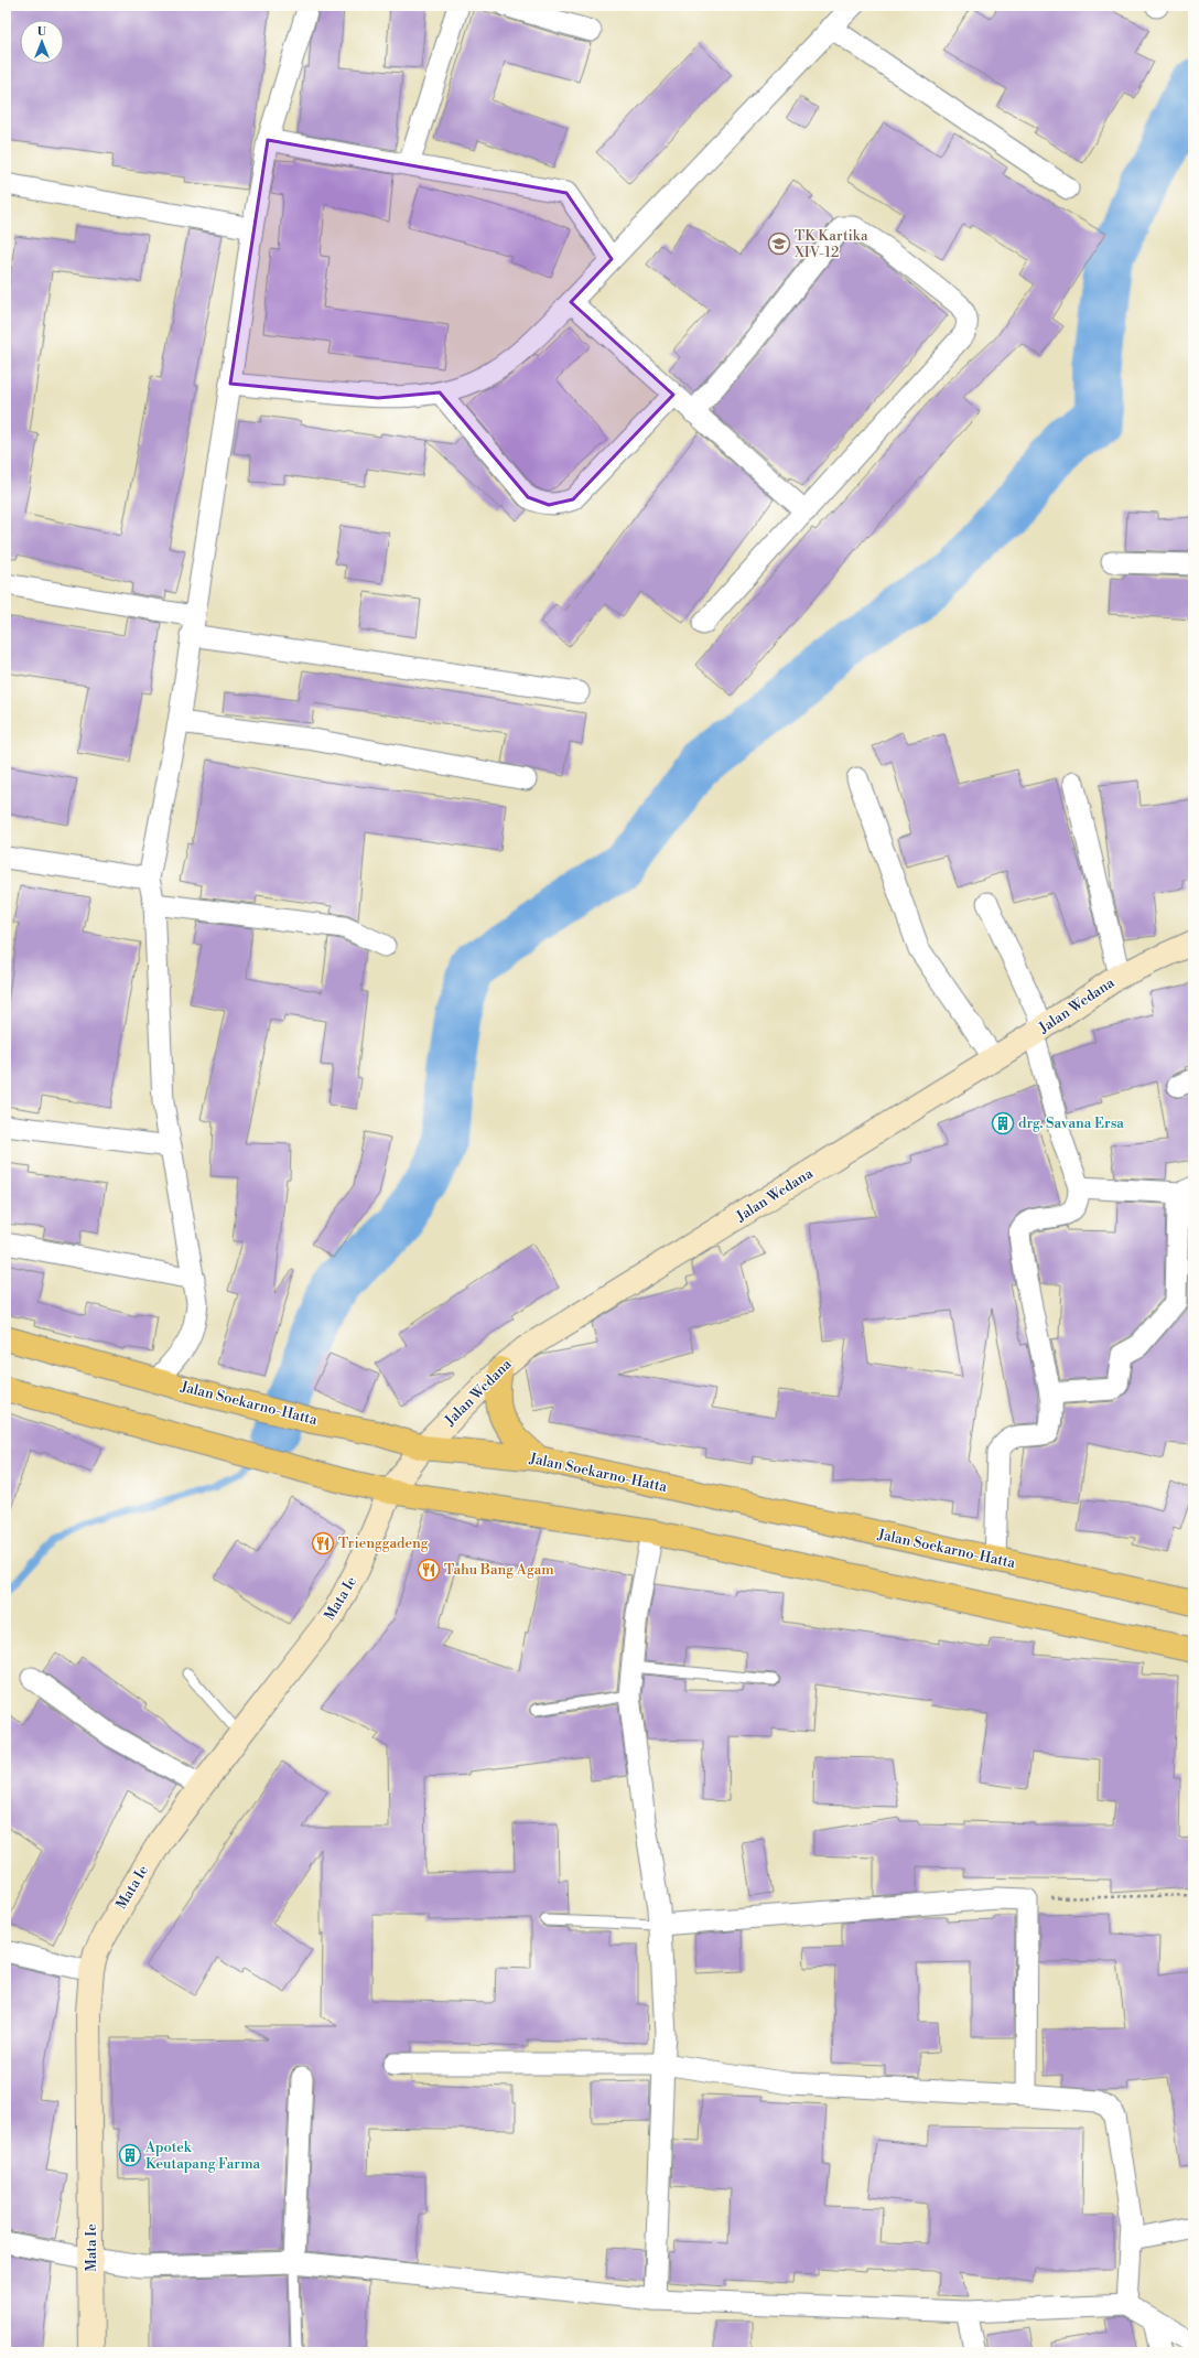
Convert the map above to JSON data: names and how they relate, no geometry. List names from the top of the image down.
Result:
{
  "streets": {
    "highway": ["Jalan Soekarno-Hatta"],
    "street": ["Jalan Wedana", "Mata Ie"]
  },
  "crossings": [
    ["Jalan Wedana", "Jalan Soekarno-Hatta"],
    ["Jalan Wedana", "Mata Ie"]
  ],
  "places": {
    "school or university": ["TK Kartika XIV-12"],
    "building": ["drg. Savana Ersa", "Apotek Keutapang Farma"],
    "restaurant": ["Trienggadeng", "Tahu Bang Agam"]
  },
  "north": "top"
}
